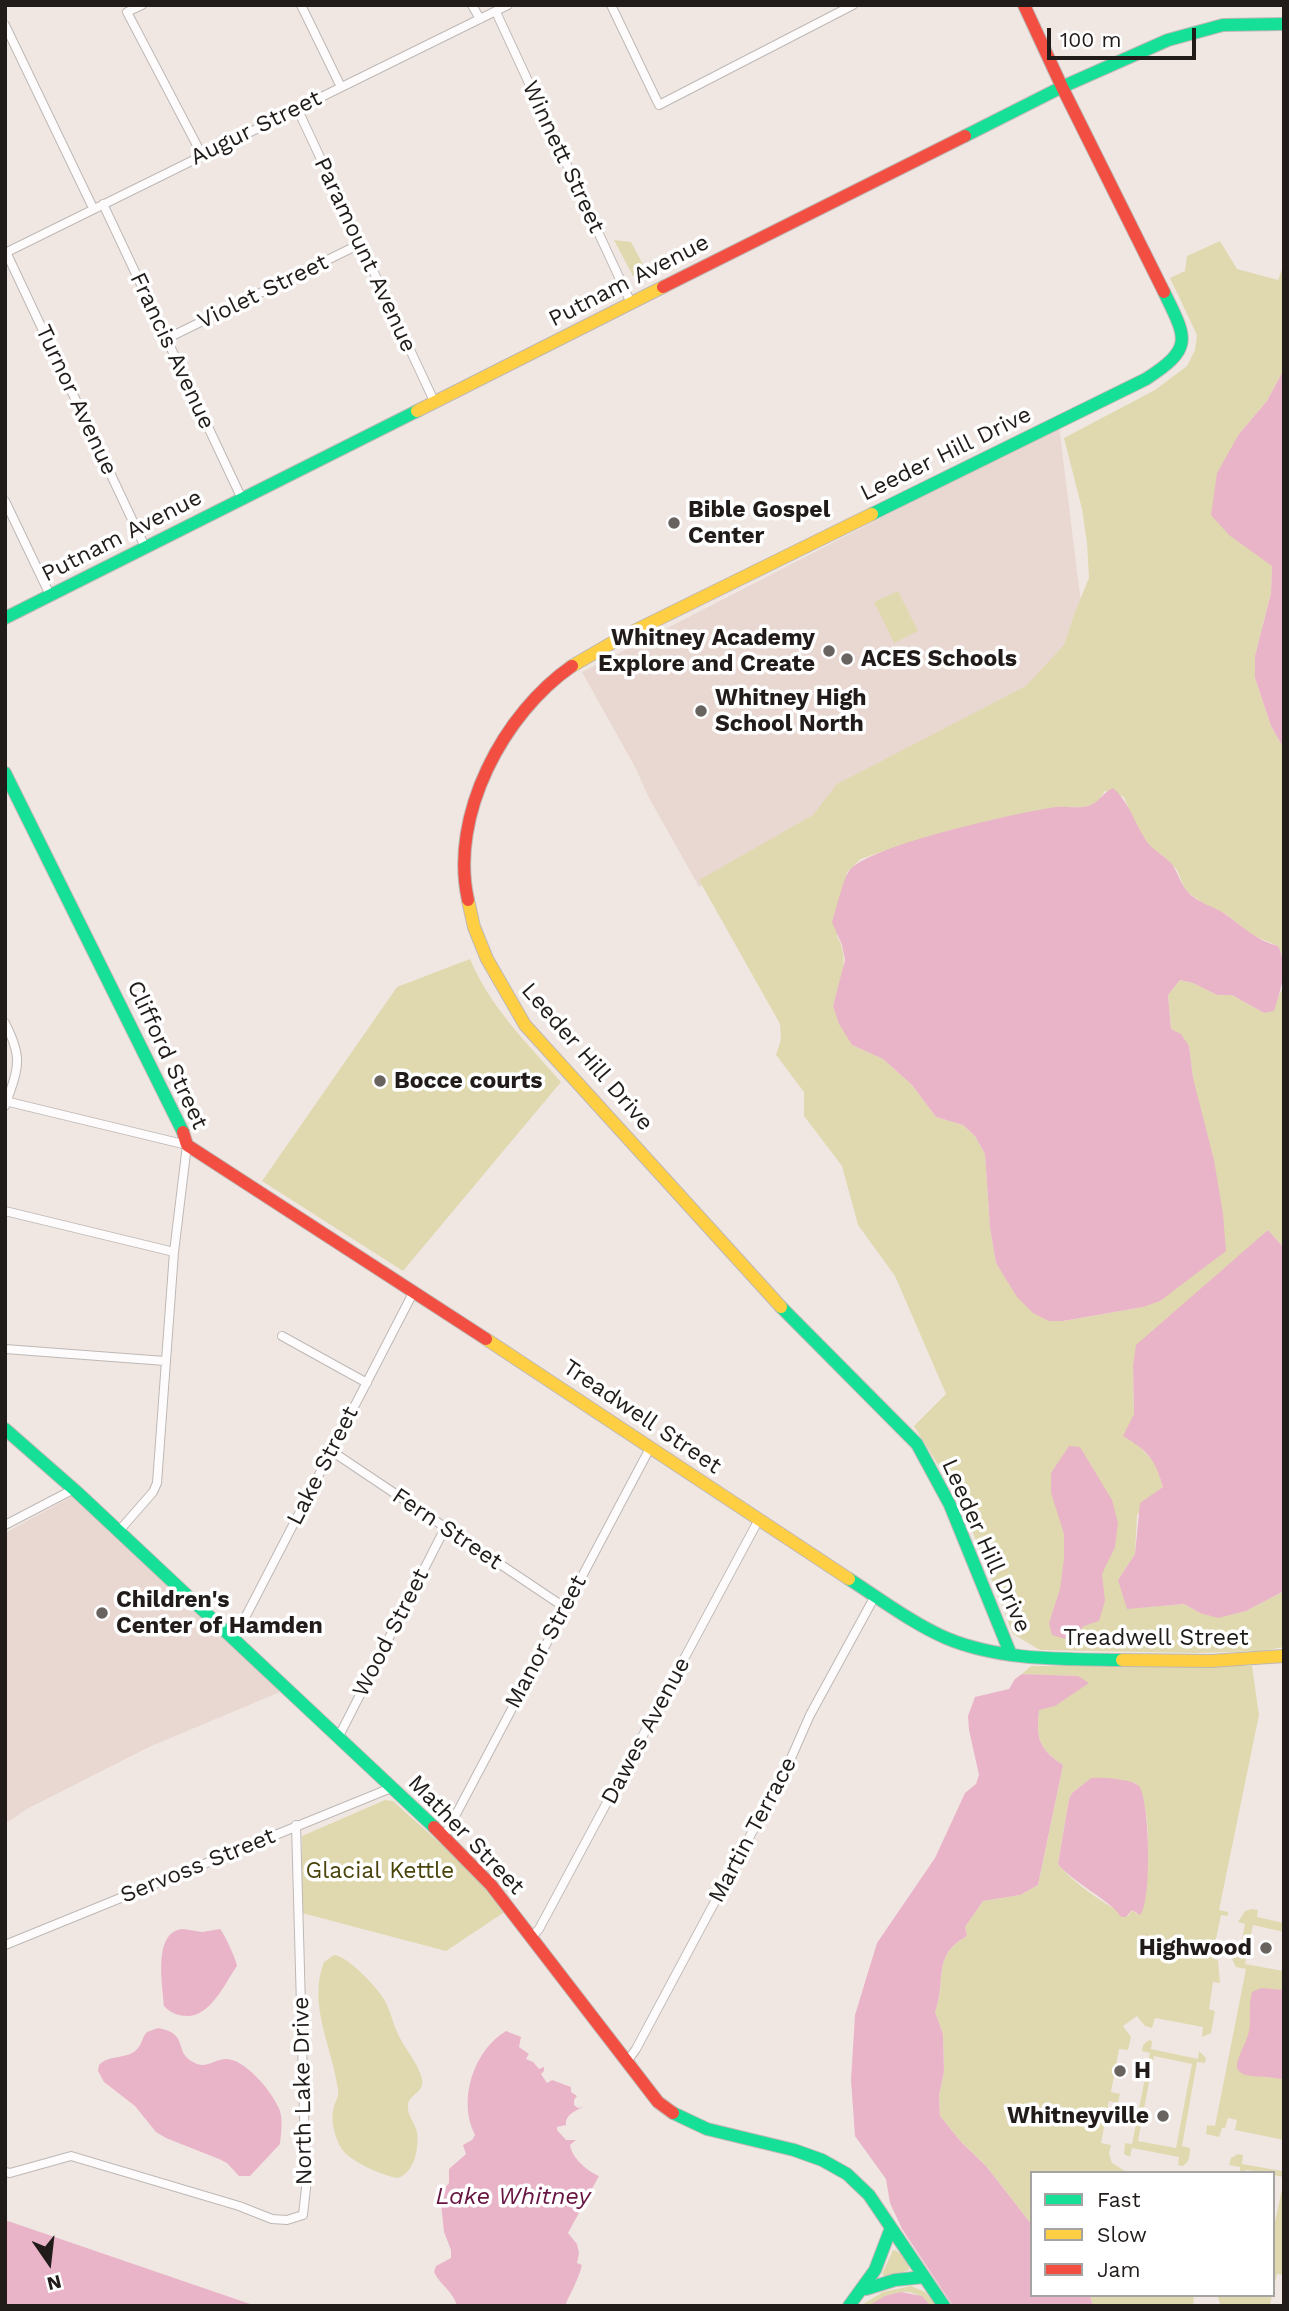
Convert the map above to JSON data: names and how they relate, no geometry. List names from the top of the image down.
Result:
{
  "streets": {
    "street": [
      "Augur Street",
      "Winnett Street",
      "Paramount Avenue",
      "Putnam Avenue",
      "Violet Street",
      "Francis Avenue",
      "Turnor Avenue",
      "Leeder Hill Drive",
      "Clifford Street",
      "Treadwell Street",
      "Lake Street",
      "Fern Street",
      "Wood Street",
      "Manor Street",
      "Dawes Avenue",
      "Martin Terrace",
      "Mather Street",
      "Servoss Street",
      "North Lake Drive"
    ]
  },
  "crossings": [
    ["Augur Street", "Winnett Street"],
    ["Augur Street", "Paramount Avenue"],
    ["Augur Street", "Francis Avenue"],
    ["Augur Street", "Turnor Avenue"],
    ["Winnett Street", "Putnam Avenue"],
    ["Paramount Avenue", "Putnam Avenue"],
    ["Paramount Avenue", "Violet Street"],
    ["Putnam Avenue", "Francis Avenue"],
    ["Putnam Avenue", "Turnor Avenue"],
    ["Putnam Avenue", "Leeder Hill Drive"],
    ["Violet Street", "Francis Avenue"],
    ["Leeder Hill Drive", "Treadwell Street"],
    ["Clifford Street", "Treadwell Street"],
    ["Clifford Street", "Mather Street"],
    ["Treadwell Street", "Lake Street"],
    ["Treadwell Street", "Manor Street"],
    ["Treadwell Street", "Dawes Avenue"],
    ["Treadwell Street", "Martin Terrace"],
    ["Lake Street", "Fern Street"],
    ["Lake Street", "Mather Street"],
    ["Fern Street", "Wood Street"],
    ["Fern Street", "Manor Street"],
    ["Wood Street", "Mather Street"],
    ["Manor Street", "Mather Street"],
    ["Dawes Avenue", "Mather Street"],
    ["Martin Terrace", "Mather Street"],
    ["Mather Street", "Servoss Street"],
    ["Servoss Street", "North Lake Drive"]
  ],
  "water": ["Lake Whitney"],
  "parks": ["Glacial Kettle"],
  "places": [
    "Bible Gospel Center",
    "Whitney Academy Explore and Create",
    "ACES Schools",
    "Whitney High School North",
    "Bocce courts",
    "Children's Center of Hamden",
    "Highwood",
    "H",
    "Whitneyville"
  ],
  "legend": ["Fast", "Slow", "Jam"],
  "scale_bar": "100 m",
  "north": "bottom"
}
